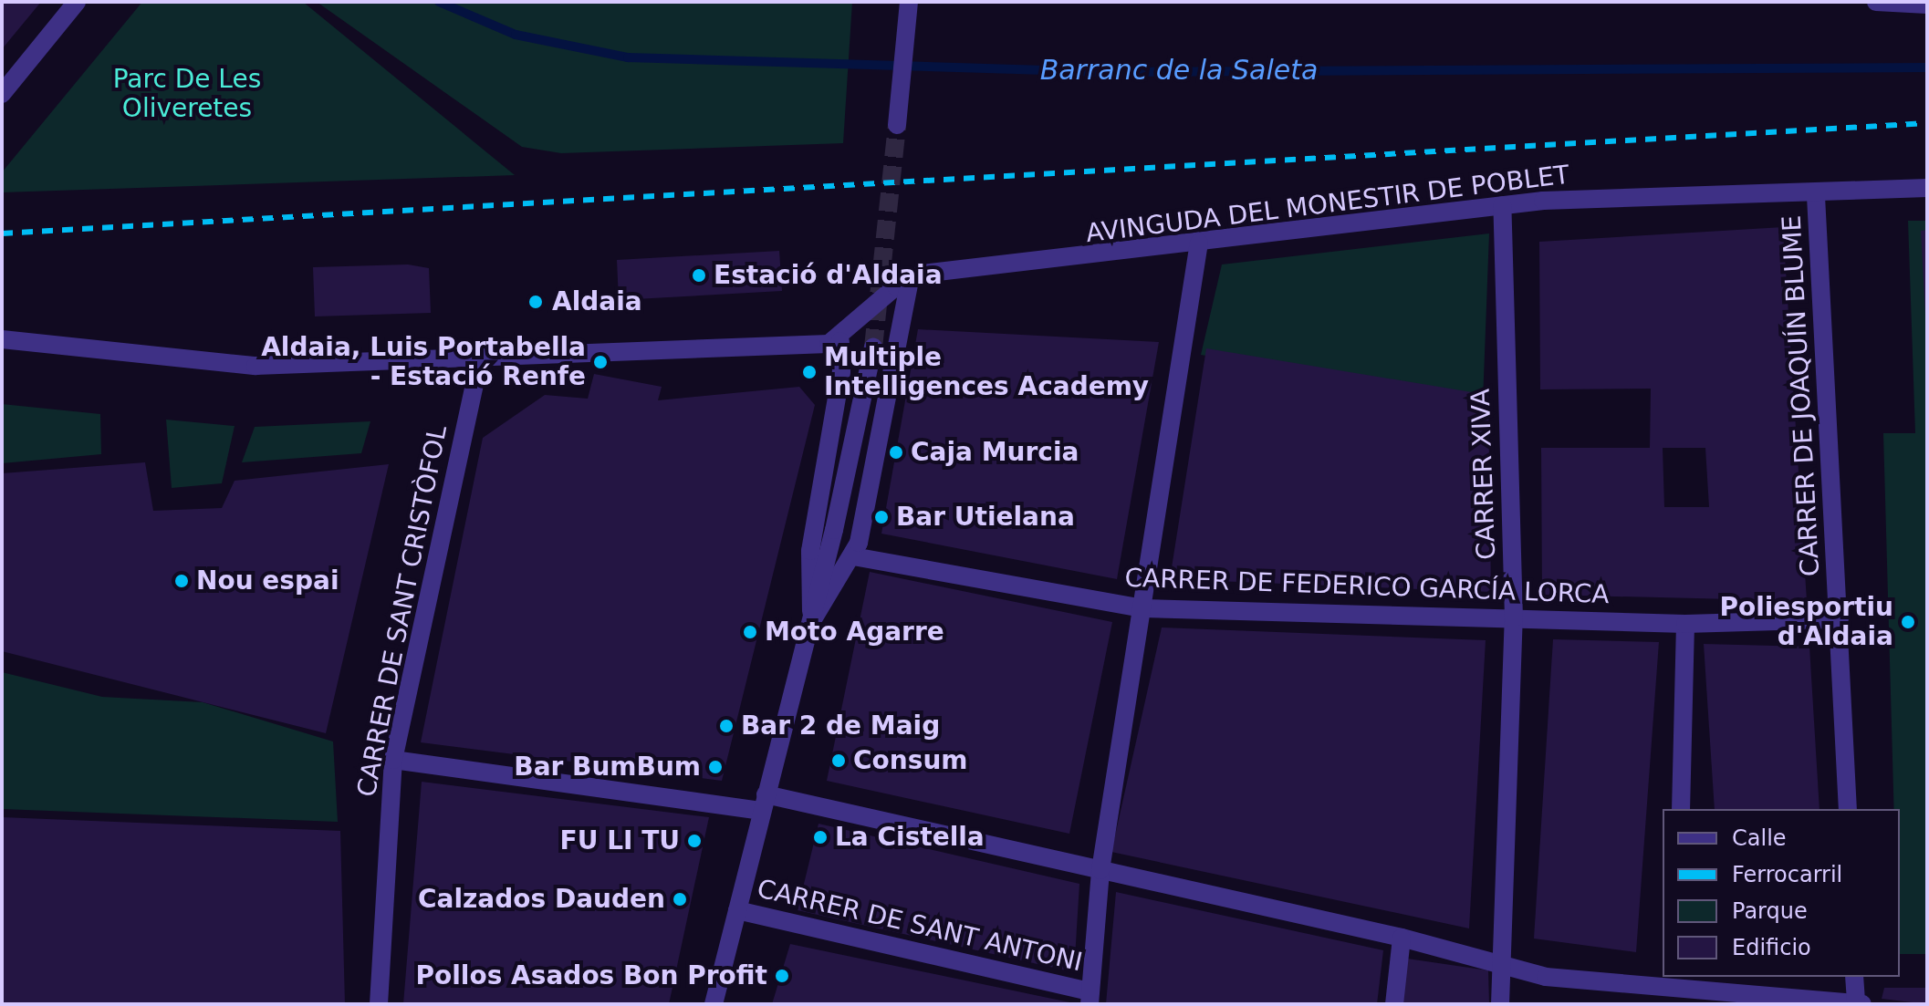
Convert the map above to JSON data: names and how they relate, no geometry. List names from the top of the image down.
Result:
{
  "streets": {
    "street": [
      "AVINGUDA DEL MONESTIR DE POBLET",
      "CARRER DE JOAQUÍN BLUME",
      "CARRER XIVA",
      "CARRER DE FEDERICO GARCÍA LORCA",
      "CARRER DE SANT CRISTÒFOL",
      "CARRER DE SANT ANTONI"
    ]
  },
  "crossings": [
    ["AVINGUDA DEL MONESTIR DE POBLET", "CARRER DE JOAQUÍN BLUME"],
    ["AVINGUDA DEL MONESTIR DE POBLET", "CARRER XIVA"],
    ["CARRER DE JOAQUÍN BLUME", "CARRER DE FEDERICO GARCÍA LORCA"],
    ["CARRER XIVA", "CARRER DE FEDERICO GARCÍA LORCA"]
  ],
  "water": ["Barranc de la Saleta"],
  "parks": ["Parc De Les Oliveretes"],
  "places": [
    "Estació d'Aldaia",
    "Aldaia",
    "Aldaia, Luis Portabella - Estació Renfe",
    "Multiple Intelligences Academy",
    "Caja Murcia",
    "Bar Utielana",
    "Nou espai",
    "Poliesportiu d'Aldaia",
    "Moto Agarre",
    "Bar 2 de Maig",
    "Consum",
    "Bar BumBum",
    "La Cistella",
    "FU LI TU",
    "Calzados Dauden",
    "Pollos Asados Bon Profit"
  ],
  "legend": [
    "Calle",
    "Ferrocarril",
    "Parque",
    "Edificio"
  ]
}
